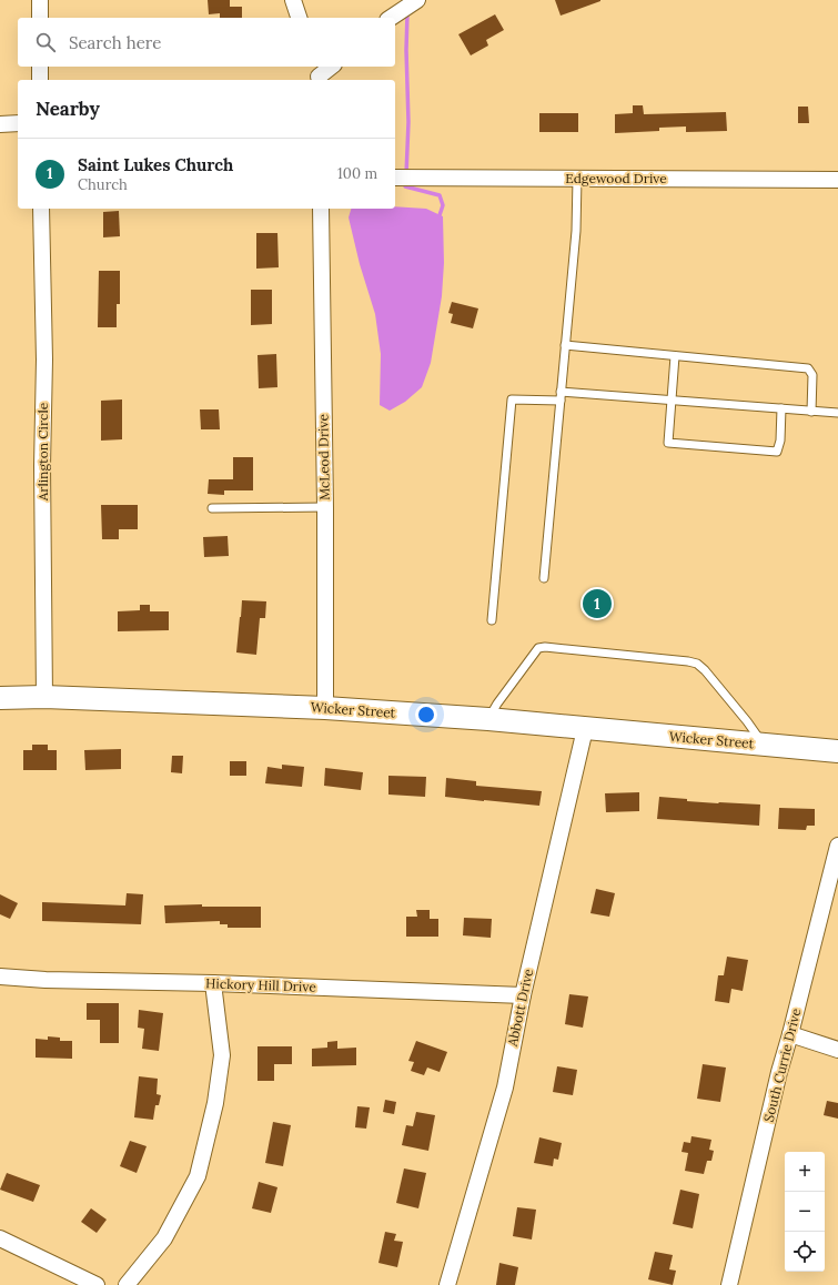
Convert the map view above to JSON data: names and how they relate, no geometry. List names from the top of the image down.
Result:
{
  "streets": {
    "main road": ["Wicker Street"],
    "street": [
      "Edgewood Drive",
      "Arlington Circle",
      "McLeod Drive",
      "Hickory Hill Drive",
      "Abbott Drive",
      "South Currie Drive"
    ]
  },
  "crossings": [
    ["Arlington Circle", "Wicker Street"],
    ["McLeod Drive", "Wicker Street"],
    ["Wicker Street", "Abbott Drive"],
    ["Hickory Hill Drive", "Abbott Drive"]
  ],
  "page": {
    "search": "Search here",
    "heading": "Nearby",
    "list": [
      {
        "mark": "1",
        "name": "Saint Lukes Church",
        "note": "Church",
        "value": "100 m"
      }
    ],
    "pins": "1",
    "map_buttons": ["+", "−"]
  }
}
